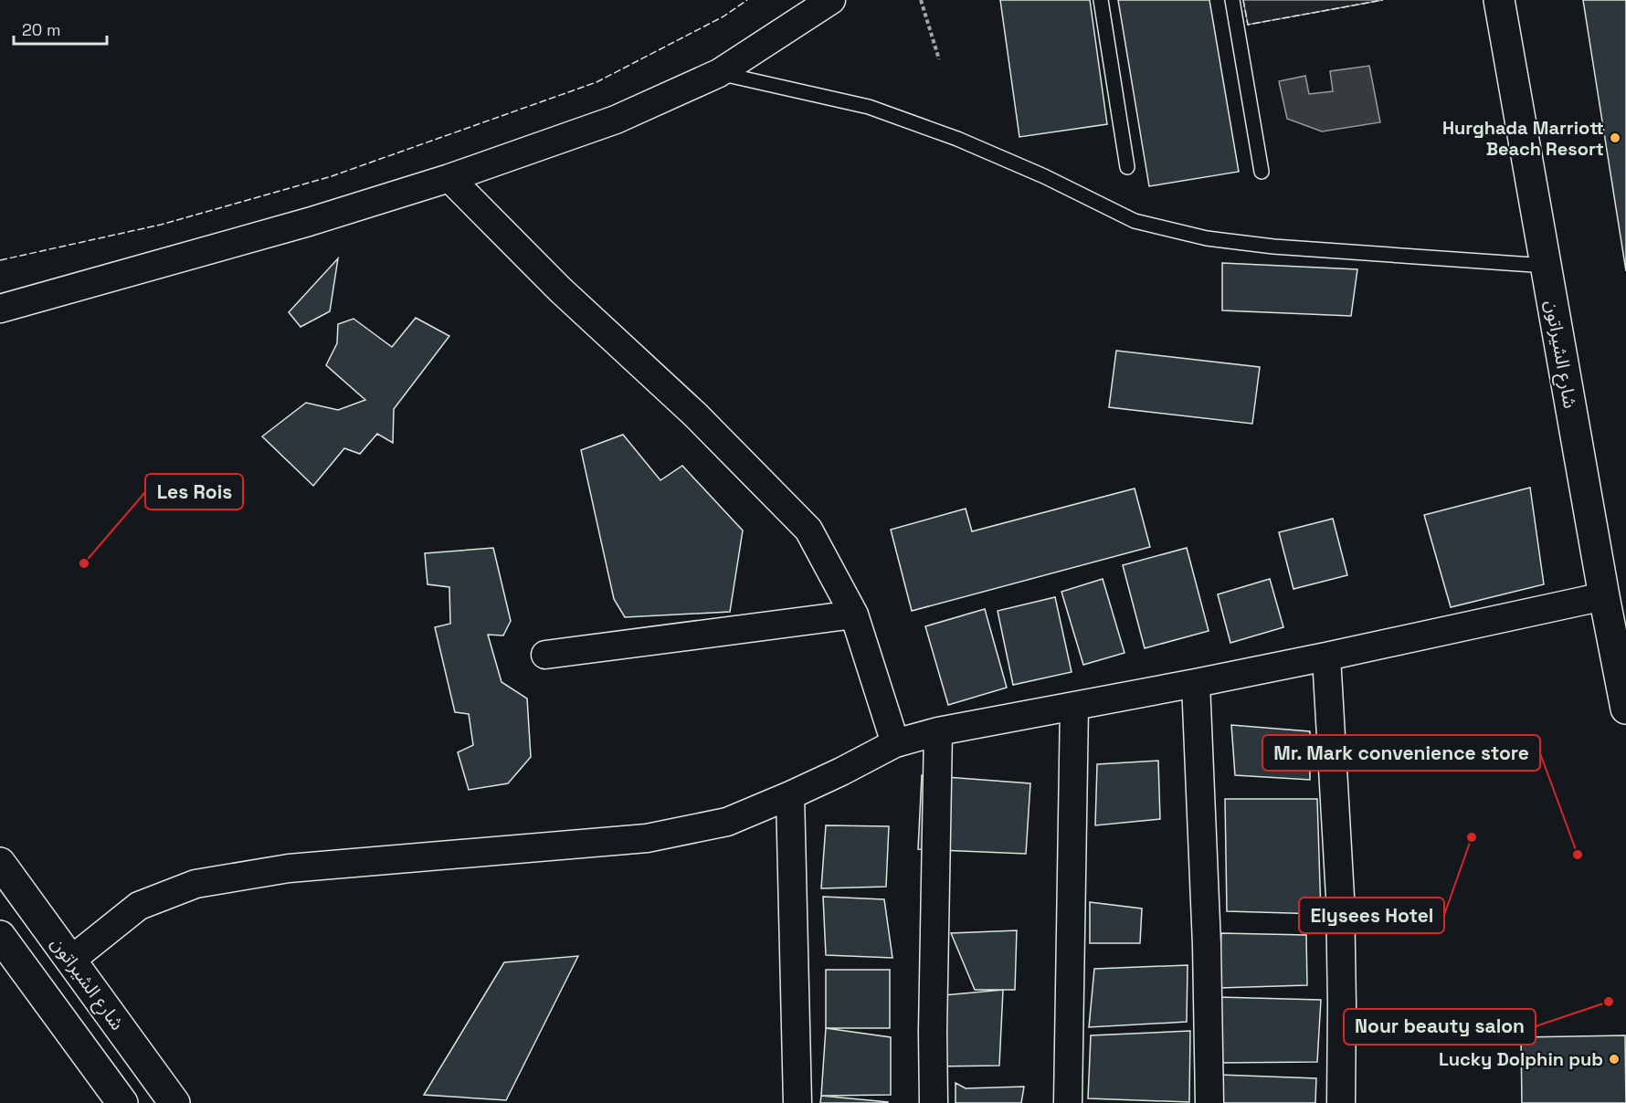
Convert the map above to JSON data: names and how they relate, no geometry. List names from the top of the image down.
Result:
{
  "streets": {
    "street": ["شارع الشيراتون"]
  },
  "places": [
    "Hurghada Marriott Beach Resort",
    "Les Rois",
    "Elysees Hotel",
    "Mr. Mark convenience store",
    "Nour beauty salon",
    "Lucky Dolphin pub"
  ],
  "scale_bar": "20 m"
}
